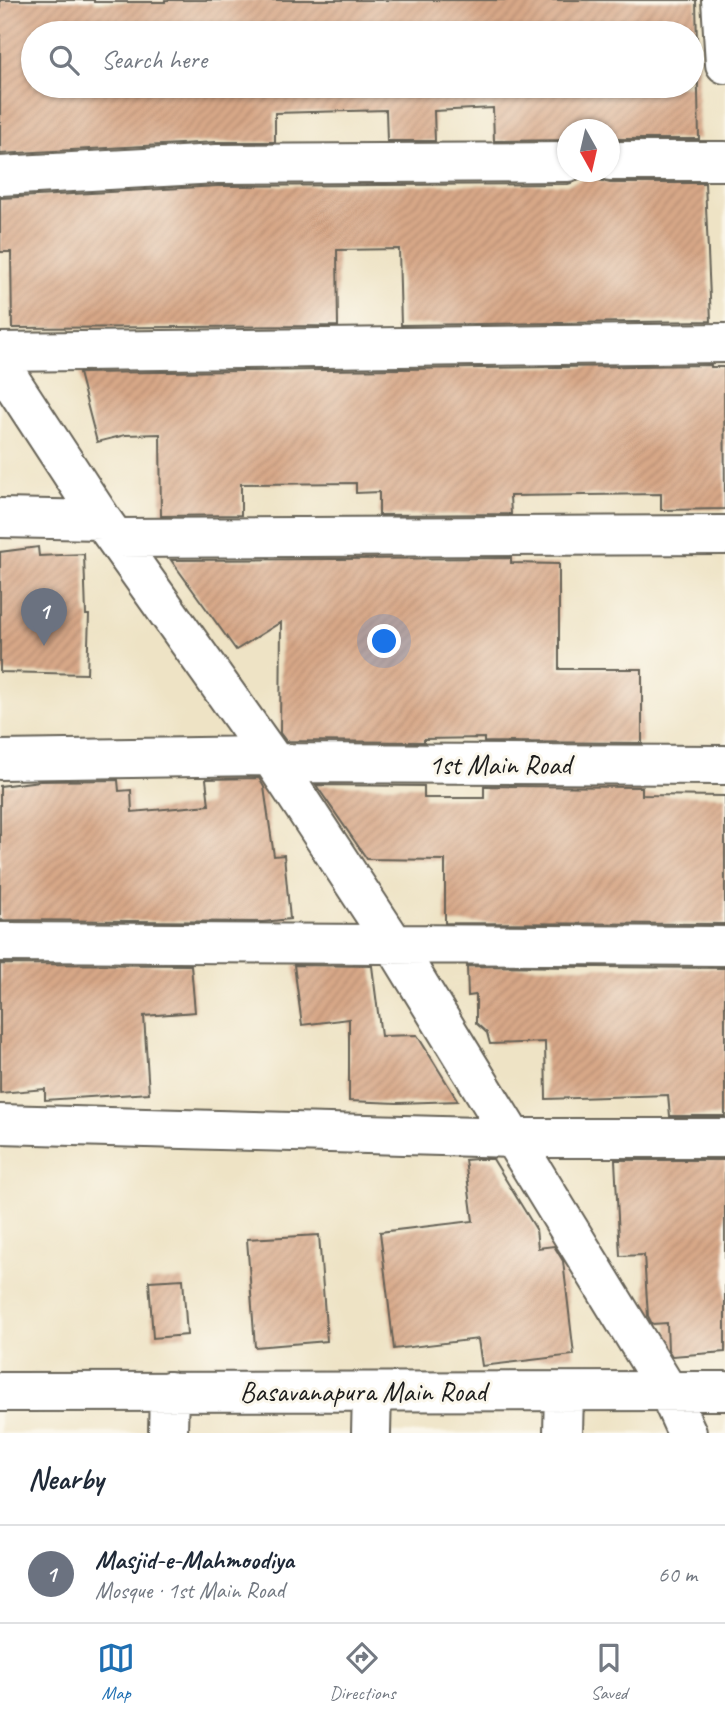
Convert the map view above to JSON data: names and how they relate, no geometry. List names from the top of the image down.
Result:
{
  "streets": {
    "street": ["1st Main Road", "Basavanapura Main Road"]
  },
  "north": "bottom",
  "page": {
    "search": "Search here",
    "pins": "1",
    "heading": "Nearby",
    "list": [
      {
        "mark": "1",
        "name": "Masjid-e-Mahmoodiya",
        "note": "Mosque · 1st Main Road",
        "value": "60 m"
      }
    ],
    "nav": ["Map", "Directions", "Saved"]
  }
}
